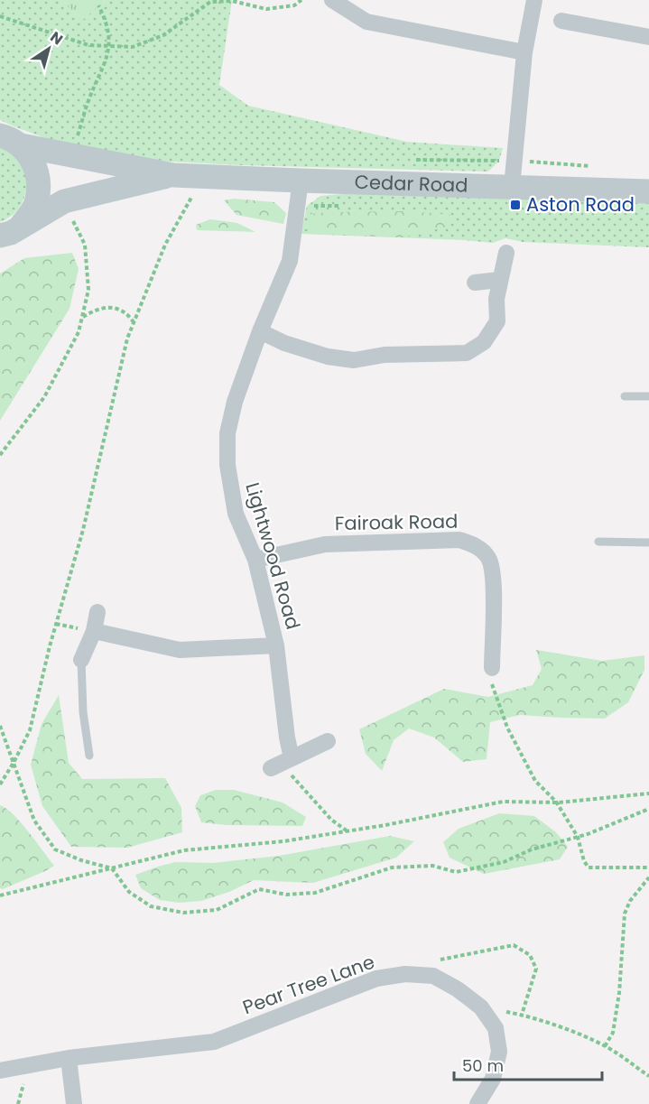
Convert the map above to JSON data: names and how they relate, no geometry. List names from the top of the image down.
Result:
{
  "streets": {
    "street": [
      "Cedar Road",
      "Fairoak Road",
      "Lightwood Road",
      "Pear Tree Lane"
    ]
  },
  "crossings": [
    ["Cedar Road", "Lightwood Road"],
    ["Fairoak Road", "Lightwood Road"]
  ],
  "places": {
    "transit": ["Aston Road"]
  },
  "scale_bar": "50 m",
  "north": "top right"
}
